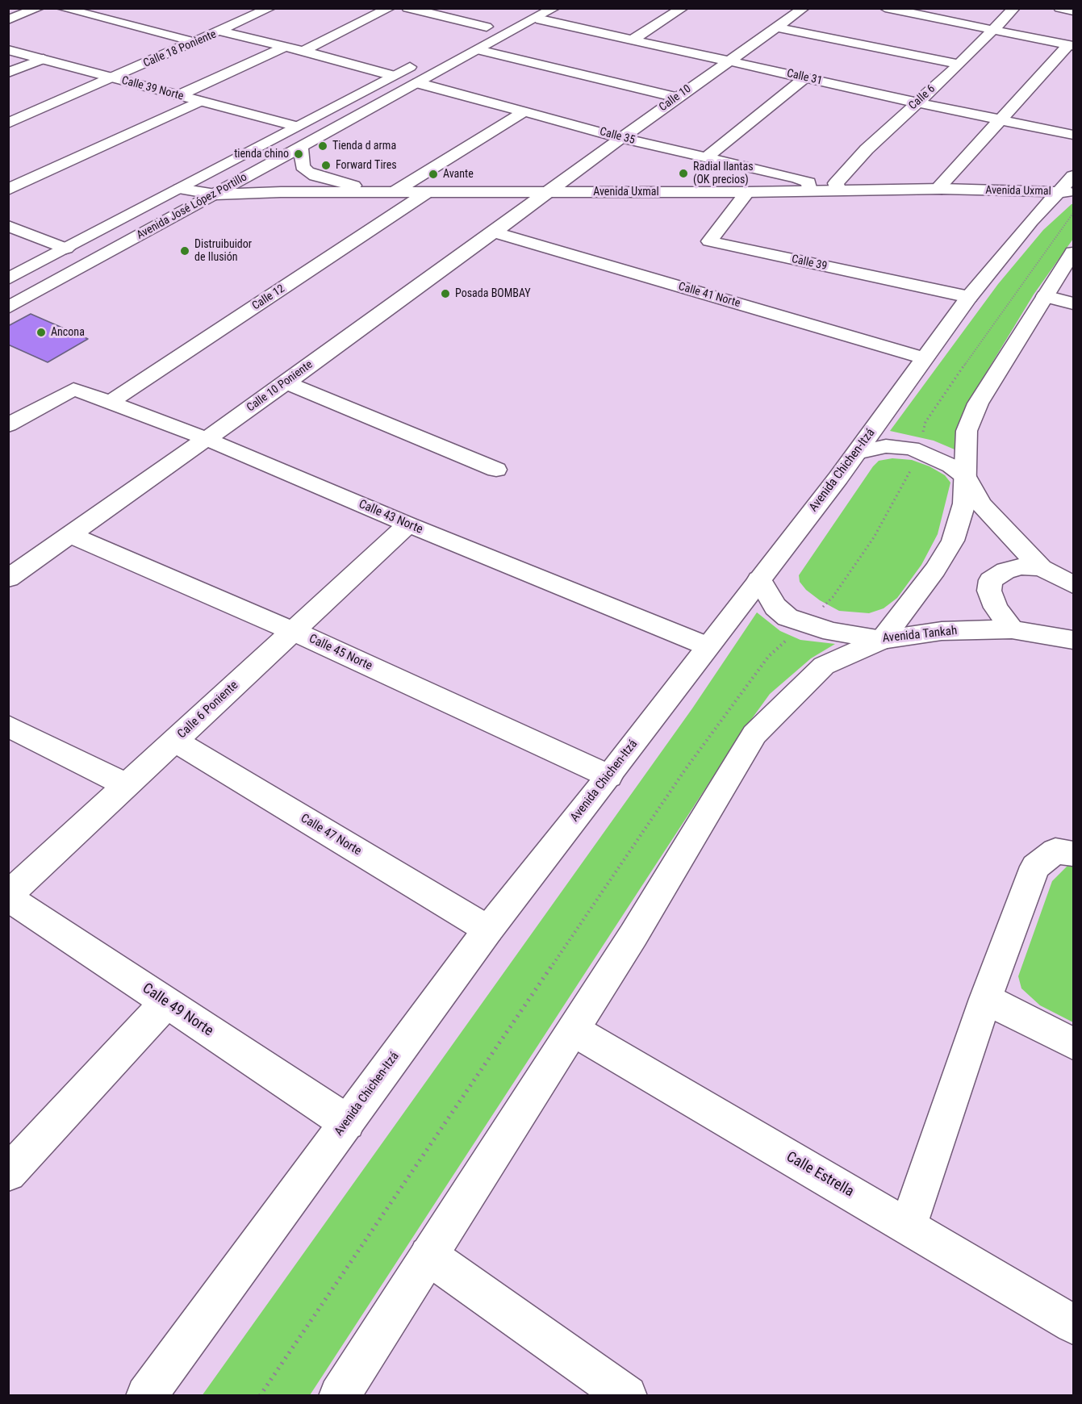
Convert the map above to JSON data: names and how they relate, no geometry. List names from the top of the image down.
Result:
{
  "streets": {
    "street": [
      "Calle 18 Poniente",
      "Calle 31",
      "Calle 39 Norte",
      "Calle 6",
      "Calle 10",
      "Calle 35",
      "Avenida Uxmal",
      "Avenida José López Portillo",
      "Calle 39",
      "Calle 41 Norte",
      "Calle 12",
      "Calle 10 Poniente",
      "Avenida Chichen-Itzá",
      "Calle 43 Norte",
      "Avenida Tankah",
      "Calle 45 Norte",
      "Calle 6 Poniente",
      "Calle 47 Norte",
      "Calle 49 Norte",
      "Calle Estrella"
    ]
  },
  "crossings": [
    ["Calle 18 Poniente", "Calle 39 Norte"],
    ["Calle 31", "Calle 6"],
    ["Calle 31", "Calle 10"],
    ["Calle 31", "Avenida José López Portillo"],
    ["Calle 39 Norte", "Avenida José López Portillo"],
    ["Calle 6", "Avenida Uxmal"],
    ["Calle 10", "Calle 35"],
    ["Calle 10", "Avenida Uxmal"],
    ["Calle 10", "Calle 10 Poniente"],
    ["Calle 35", "Avenida Uxmal"],
    ["Calle 35", "Avenida José López Portillo"],
    ["Avenida Uxmal", "Avenida José López Portillo"],
    ["Avenida Uxmal", "Calle 39"],
    ["Avenida Uxmal", "Calle 12"],
    ["Avenida Uxmal", "Calle 10 Poniente"],
    ["Avenida Uxmal", "Avenida Chichen-Itzá"],
    ["Calle 39", "Avenida Chichen-Itzá"],
    ["Calle 41 Norte", "Calle 10 Poniente"],
    ["Calle 41 Norte", "Avenida Chichen-Itzá"],
    ["Calle 12", "Calle 43 Norte"],
    ["Calle 10 Poniente", "Calle 43 Norte"],
    ["Calle 10 Poniente", "Calle 45 Norte"],
    ["Avenida Chichen-Itzá", "Calle 43 Norte"],
    ["Avenida Chichen-Itzá", "Avenida Tankah"],
    ["Avenida Chichen-Itzá", "Calle 45 Norte"],
    ["Avenida Chichen-Itzá", "Calle 47 Norte"],
    ["Avenida Chichen-Itzá", "Calle 49 Norte"],
    ["Calle 43 Norte", "Calle 6 Poniente"],
    ["Calle 45 Norte", "Calle 6 Poniente"],
    ["Calle 6 Poniente", "Calle 47 Norte"],
    ["Calle 6 Poniente", "Calle 49 Norte"]
  ],
  "places": [
    "Tienda d arma",
    "tienda chino",
    "Forward Tires",
    "Radial llantas (OK precios)",
    "Avante",
    "Distruibuidor de Ilusión",
    "Posada BOMBAY",
    "Ancona"
  ]
}
